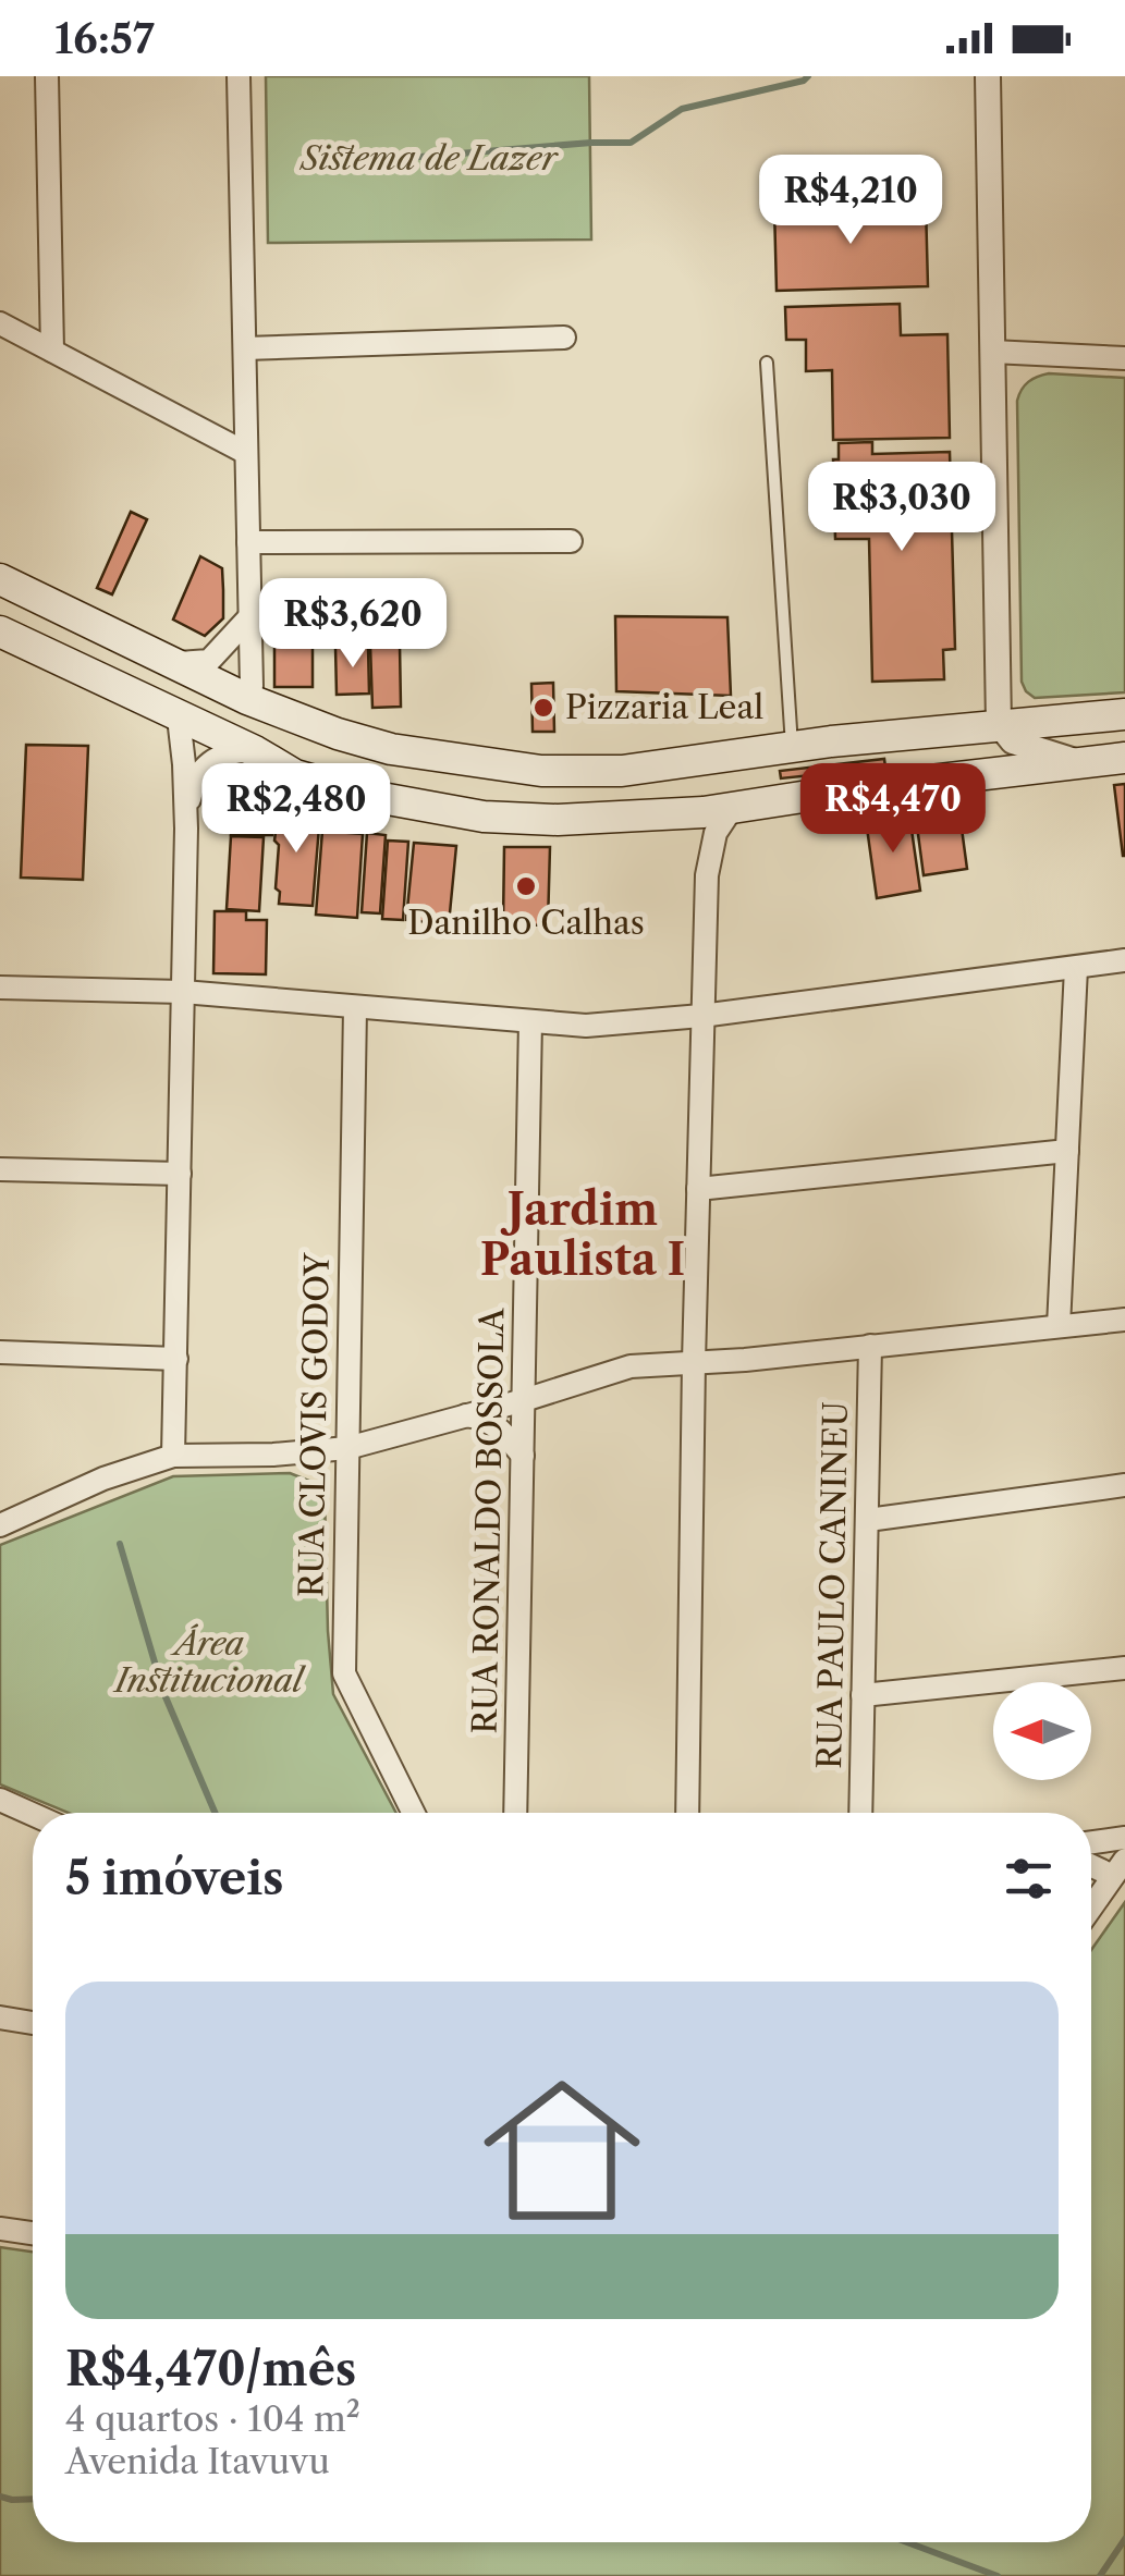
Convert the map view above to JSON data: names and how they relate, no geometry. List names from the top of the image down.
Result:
{
  "streets": {
    "street": ["RUA CLOVIS GODOY", "RUA RONALDO BOSSOLA", "RUA PAULO CANINEU"]
  },
  "districts": ["Jardim Paulista I"],
  "parks": ["Sistema de Lazer", "Área Institucional"],
  "places": ["Pizzaria Leal", "Danilho Calhas"],
  "north": "left",
  "page": {
    "status": "16:57",
    "price": [
      "R$4,210",
      "R$3,030",
      "R$3,620",
      "R$2,480",
      "R$4,470"
    ],
    "heading": "5 imóveis",
    "list": [
      {
        "name": "R$4,470/mês",
        "note": "4 quartos · 104 m² · Avenida Itavuvu"
      }
    ]
  }
}
